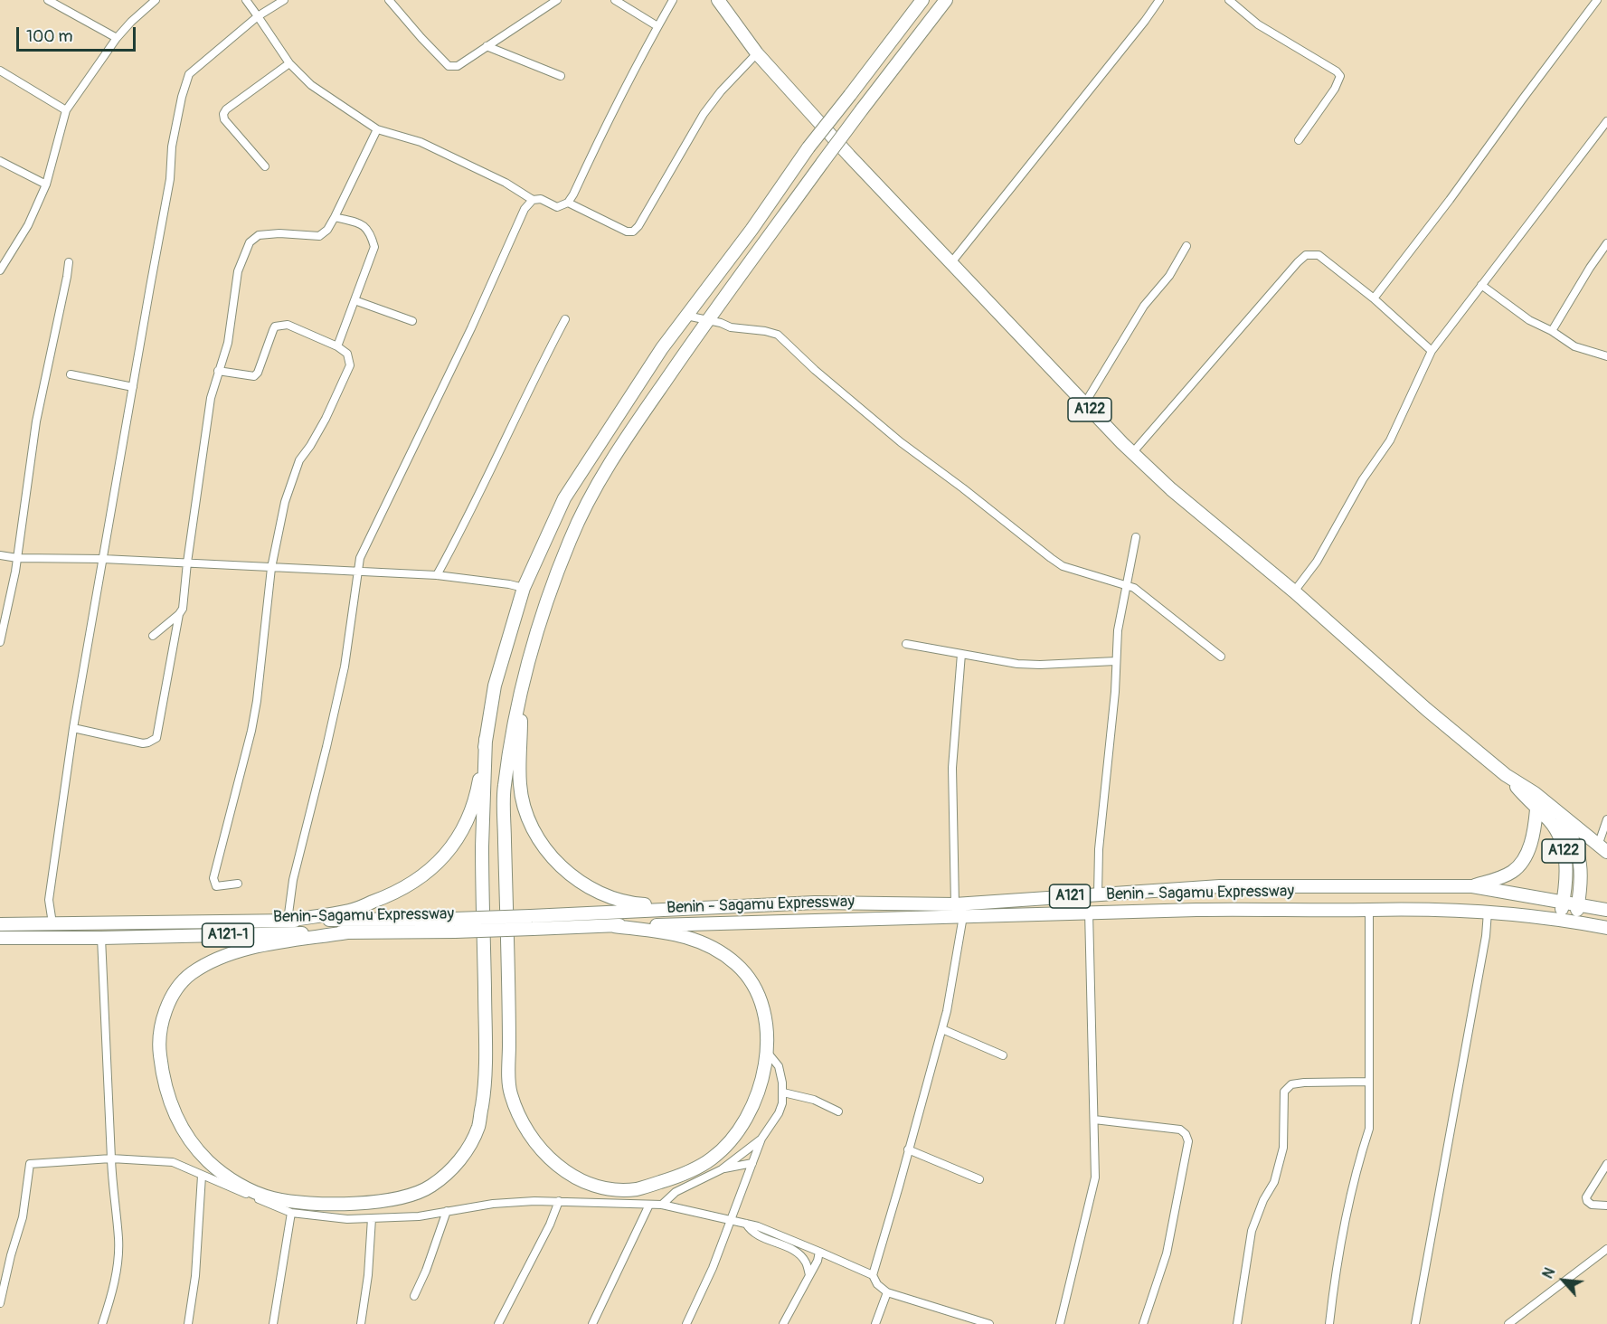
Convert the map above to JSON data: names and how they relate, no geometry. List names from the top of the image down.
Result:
{
  "streets": {
    "highway": [
      "A122",
      "Benin - Sagamu Expressway",
      "A121",
      "Benin-Sagamu Expressway",
      "A121-1"
    ]
  },
  "crossings": [
    ["A122", "Benin - Sagamu Expressway"],
    ["A122", "A121"],
    ["Benin - Sagamu Expressway", "A121"],
    ["A121", "Benin-Sagamu Expressway"],
    ["A121", "A121-1"],
    ["Benin-Sagamu Expressway", "A121-1"]
  ],
  "scale_bar": "100 m",
  "north": "top left"
}
